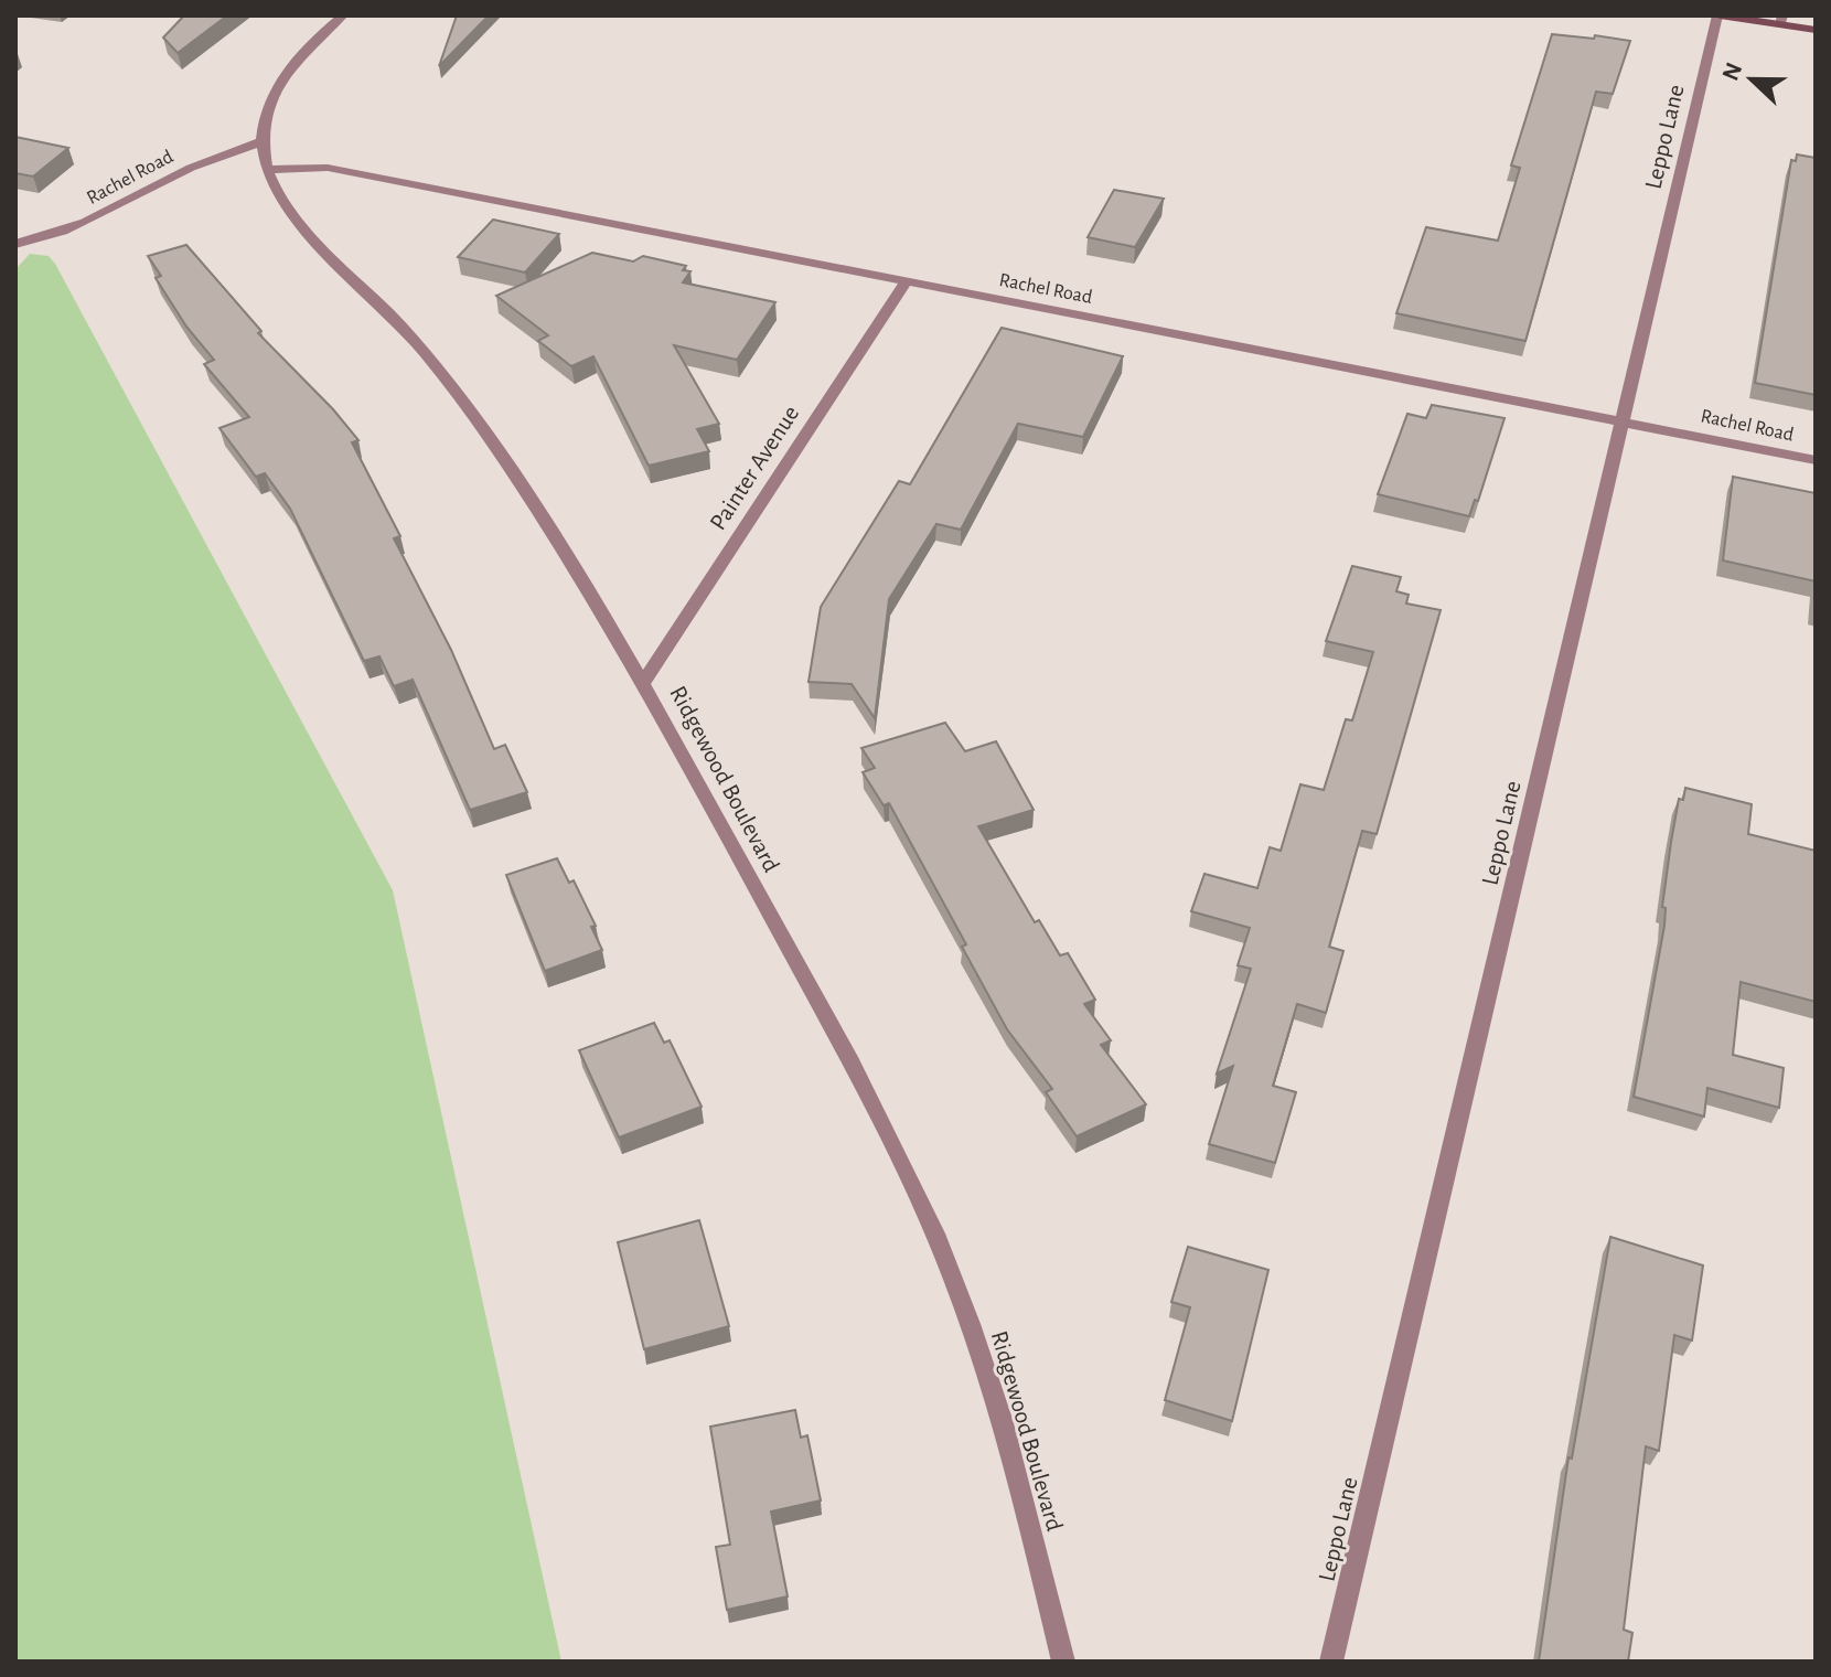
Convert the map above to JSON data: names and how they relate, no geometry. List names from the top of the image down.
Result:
{
  "streets": {
    "street": [
      "Leppo Lane",
      "Rachel Road",
      "Painter Avenue",
      "Ridgewood Boulevard"
    ]
  },
  "crossings": [
    ["Leppo Lane", "Rachel Road"],
    ["Rachel Road", "Painter Avenue"],
    ["Rachel Road", "Ridgewood Boulevard"],
    ["Painter Avenue", "Ridgewood Boulevard"]
  ],
  "north": "left"
}
